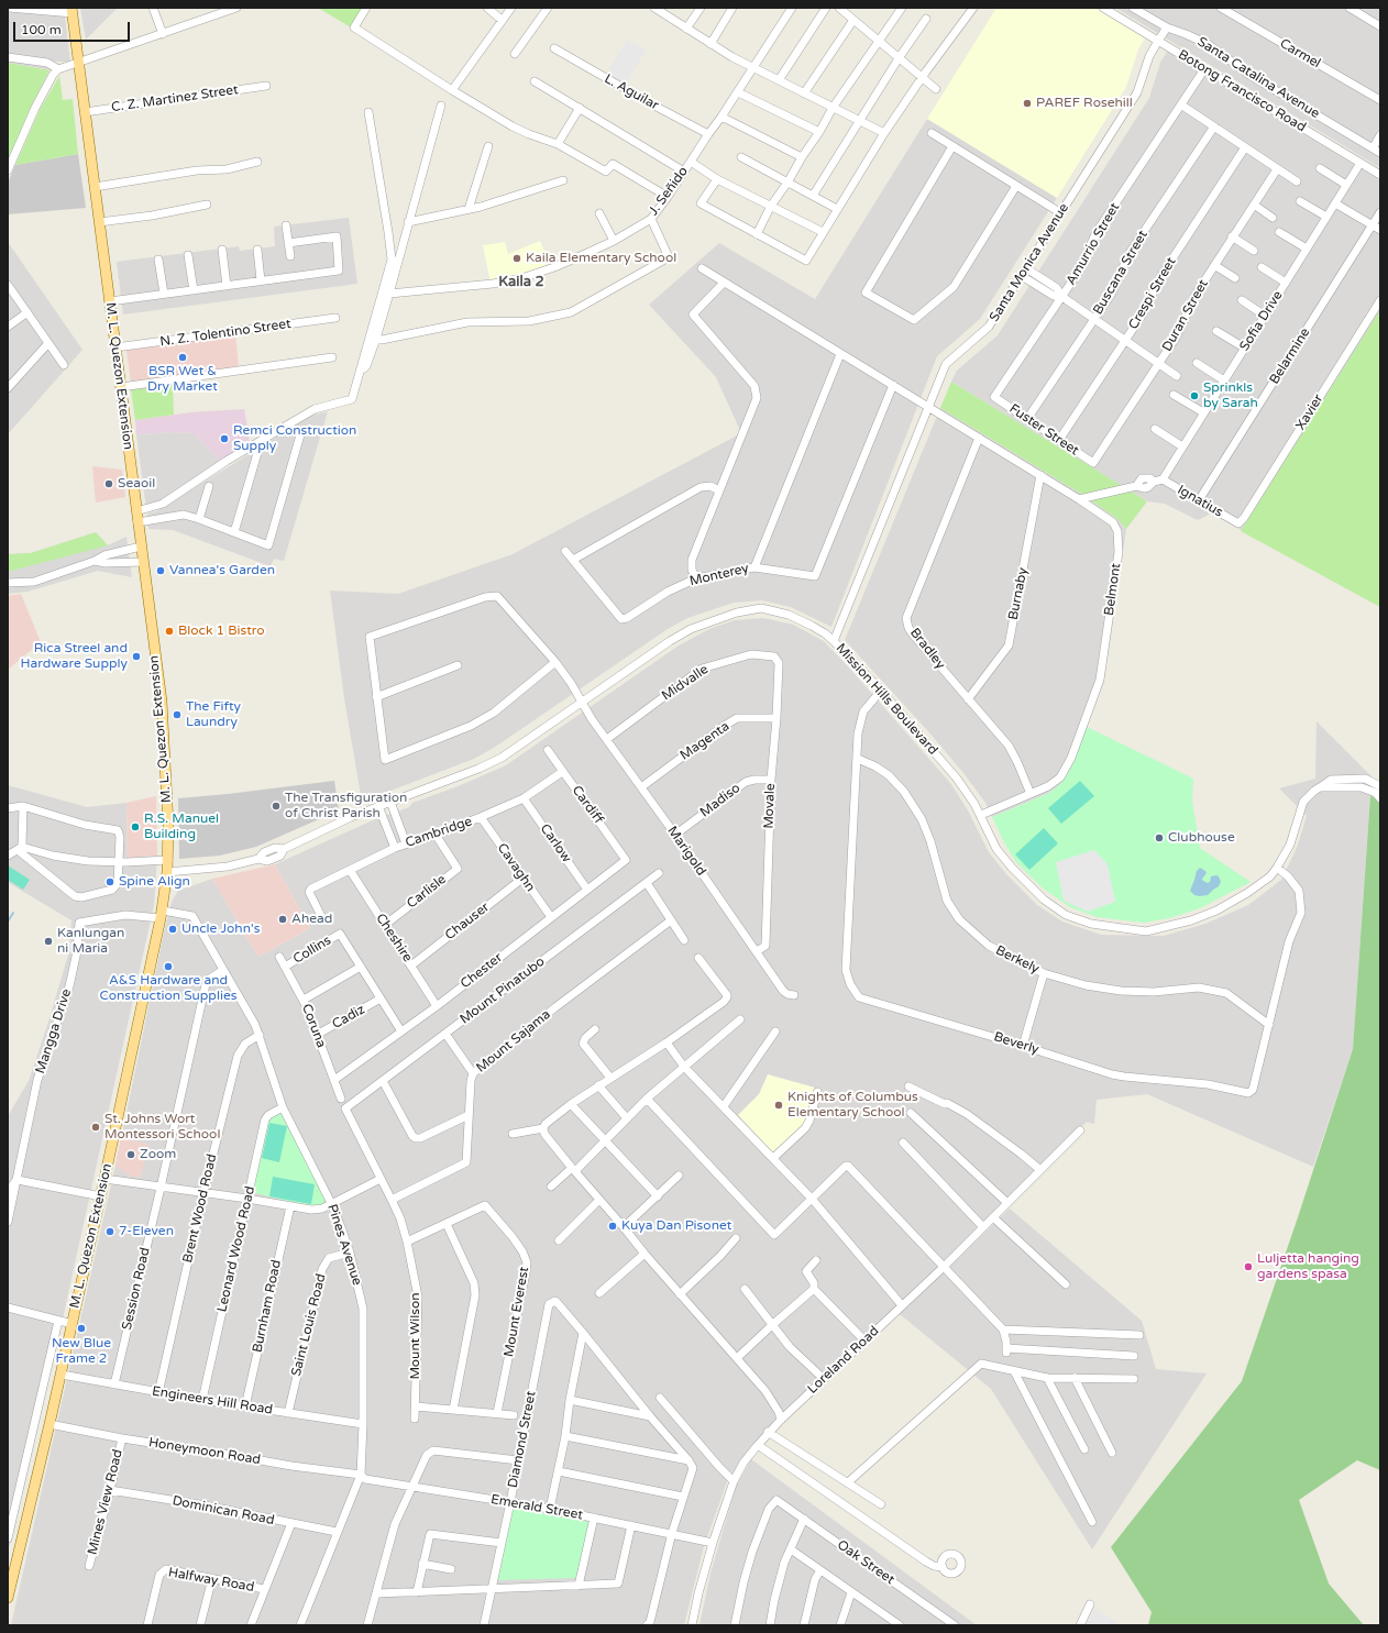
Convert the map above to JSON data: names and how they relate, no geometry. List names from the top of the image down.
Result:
{
  "streets": {
    "main road": ["M. L. Quezon Extension"],
    "street": [
      "Carmel",
      "Santa Catalina Avenue",
      "Botong Francisco Road",
      "L. Aguilar",
      "C. Z. Martinez Street",
      "J. Señido",
      "Amurrio Street",
      "Santa Monica Avenue",
      "Buscana Street",
      "Crespi Street",
      "Duran Street",
      "Sofia Drive",
      "N. Z. Tolentino Street",
      "Belarmine",
      "Xavier",
      "Fuster Street",
      "Ignatius",
      "Monterey",
      "Belmont",
      "Burnaby",
      "Bradley",
      "Midvalle",
      "Mission Hills Boulevard",
      "Magenta",
      "Madiso",
      "Cardiff",
      "Movale",
      "Cambridge",
      "Carlow",
      "Marigold",
      "Cavaghn",
      "Carlisle",
      "Chauser",
      "Cheshire",
      "Collins",
      "Berkely",
      "Chester",
      "Mount Pinatubo",
      "Cadiz",
      "Coruna",
      "Mangga Drive",
      "Mount Sajama",
      "Beverly",
      "Brent Wood Road",
      "Pines Avenue",
      "Leonard Wood Road",
      "Session Road",
      "Burnham Road",
      "Mount Everest",
      "Saint Louis Road",
      "Mount Wilson",
      "Loreland Road",
      "Engineers Hill Road",
      "Diamond Street",
      "Honeymoon Road",
      "Mines View Road",
      "Emerald Street",
      "Dominican Road",
      "Oak Street",
      "Halfway Road"
    ]
  },
  "crossings": [
    ["Santa Catalina Avenue", "Santa Monica Avenue"],
    ["Botong Francisco Road", "Amurrio Street"],
    ["Botong Francisco Road", "Santa Monica Avenue"],
    ["Botong Francisco Road", "Sofia Drive"],
    ["L. Aguilar", "J. Señido"],
    ["C. Z. Martinez Street", "M. L. Quezon Extension"],
    ["Amurrio Street", "Fuster Street"],
    ["Santa Monica Avenue", "Belmont"],
    ["Santa Monica Avenue", "Mission Hills Boulevard"],
    ["Buscana Street", "Fuster Street"],
    ["Crespi Street", "Fuster Street"],
    ["Duran Street", "Fuster Street"],
    ["Sofia Drive", "Ignatius"],
    ["N. Z. Tolentino Street", "M. L. Quezon Extension"],
    ["Belarmine", "Ignatius"],
    ["M. L. Quezon Extension", "Mission Hills Boulevard"],
    ["M. L. Quezon Extension", "Mangga Drive"],
    ["M. L. Quezon Extension", "Pines Avenue"],
    ["M. L. Quezon Extension", "Engineers Hill Road"],
    ["M. L. Quezon Extension", "Honeymoon Road"],
    ["Xavier", "Ignatius"],
    ["Monterey", "Belmont"],
    ["Belmont", "Burnaby"],
    ["Belmont", "Bradley"],
    ["Belmont", "Mission Hills Boulevard"],
    ["Burnaby", "Bradley"],
    ["Midvalle", "Movale"],
    ["Midvalle", "Marigold"],
    ["Mission Hills Boulevard", "Marigold"],
    ["Mission Hills Boulevard", "Beverly"],
    ["Magenta", "Movale"],
    ["Magenta", "Marigold"],
    ["Madiso", "Movale"],
    ["Madiso", "Marigold"],
    ["Cardiff", "Cambridge"],
    ["Cardiff", "Chester"],
    ["Movale", "Marigold"],
    ["Cambridge", "Carlow"],
    ["Cambridge", "Cavaghn"],
    ["Cambridge", "Carlisle"],
    ["Cambridge", "Cheshire"],
    ["Carlow", "Chester"],
    ["Cavaghn", "Chauser"],
    ["Cavaghn", "Chester"],
    ["Carlisle", "Cheshire"],
    ["Chauser", "Cheshire"],
    ["Cheshire", "Chester"],
    ["Collins", "Coruna"],
    ["Berkely", "Beverly"],
    ["Chester", "Coruna"],
    ["Mount Pinatubo", "Mount Wilson"],
    ["Cadiz", "Coruna"],
    ["Mangga Drive", "Pines Avenue"],
    ["Mount Sajama", "Mount Wilson"],
    ["Brent Wood Road", "Pines Avenue"],
    ["Brent Wood Road", "Engineers Hill Road"],
    ["Pines Avenue", "Leonard Wood Road"],
    ["Pines Avenue", "Session Road"],
    ["Pines Avenue", "Saint Louis Road"],
    ["Pines Avenue", "Engineers Hill Road"],
    ["Pines Avenue", "Honeymoon Road"],
    ["Pines Avenue", "Emerald Street"],
    ["Pines Avenue", "Dominican Road"],
    ["Leonard Wood Road", "Engineers Hill Road"],
    ["Session Road", "Engineers Hill Road"],
    ["Burnham Road", "Engineers Hill Road"],
    ["Mount Everest", "Mount Wilson"],
    ["Saint Louis Road", "Engineers Hill Road"],
    ["Loreland Road", "Emerald Street"],
    ["Diamond Street", "Emerald Street"],
    ["Honeymoon Road", "Mines View Road"],
    ["Honeymoon Road", "Emerald Street"],
    ["Mines View Road", "Dominican Road"]
  ],
  "districts": ["Kaila 2"],
  "places": [
    "PAREF Rosehill",
    "Kaila Elementary School",
    "BSR Wet & Dry Market",
    "Sprinkls by Sarah",
    "Remci Construction Supply",
    "Seaoil",
    "Vannea's Garden",
    "Block 1 Bistro",
    "Rica Streel and Hardware Supply",
    "The Fifty Laundry",
    "The Transfiguration of Christ Parish",
    "R.S. Manuel Building",
    "Clubhouse",
    "Spine Align",
    "Ahead",
    "Uncle John's",
    "Kanlungan ni Maria",
    "A&S Hardware and Construction Supplies",
    "Knights of Columbus Elementary School",
    "St. Johns Wort Montessori School",
    "Zoom",
    "Kuya Dan Pisonet",
    "7-Eleven",
    "Luljetta hanging gardens spasa",
    "New Blue Frame 2"
  ],
  "scale_bar": "100 m"
}
